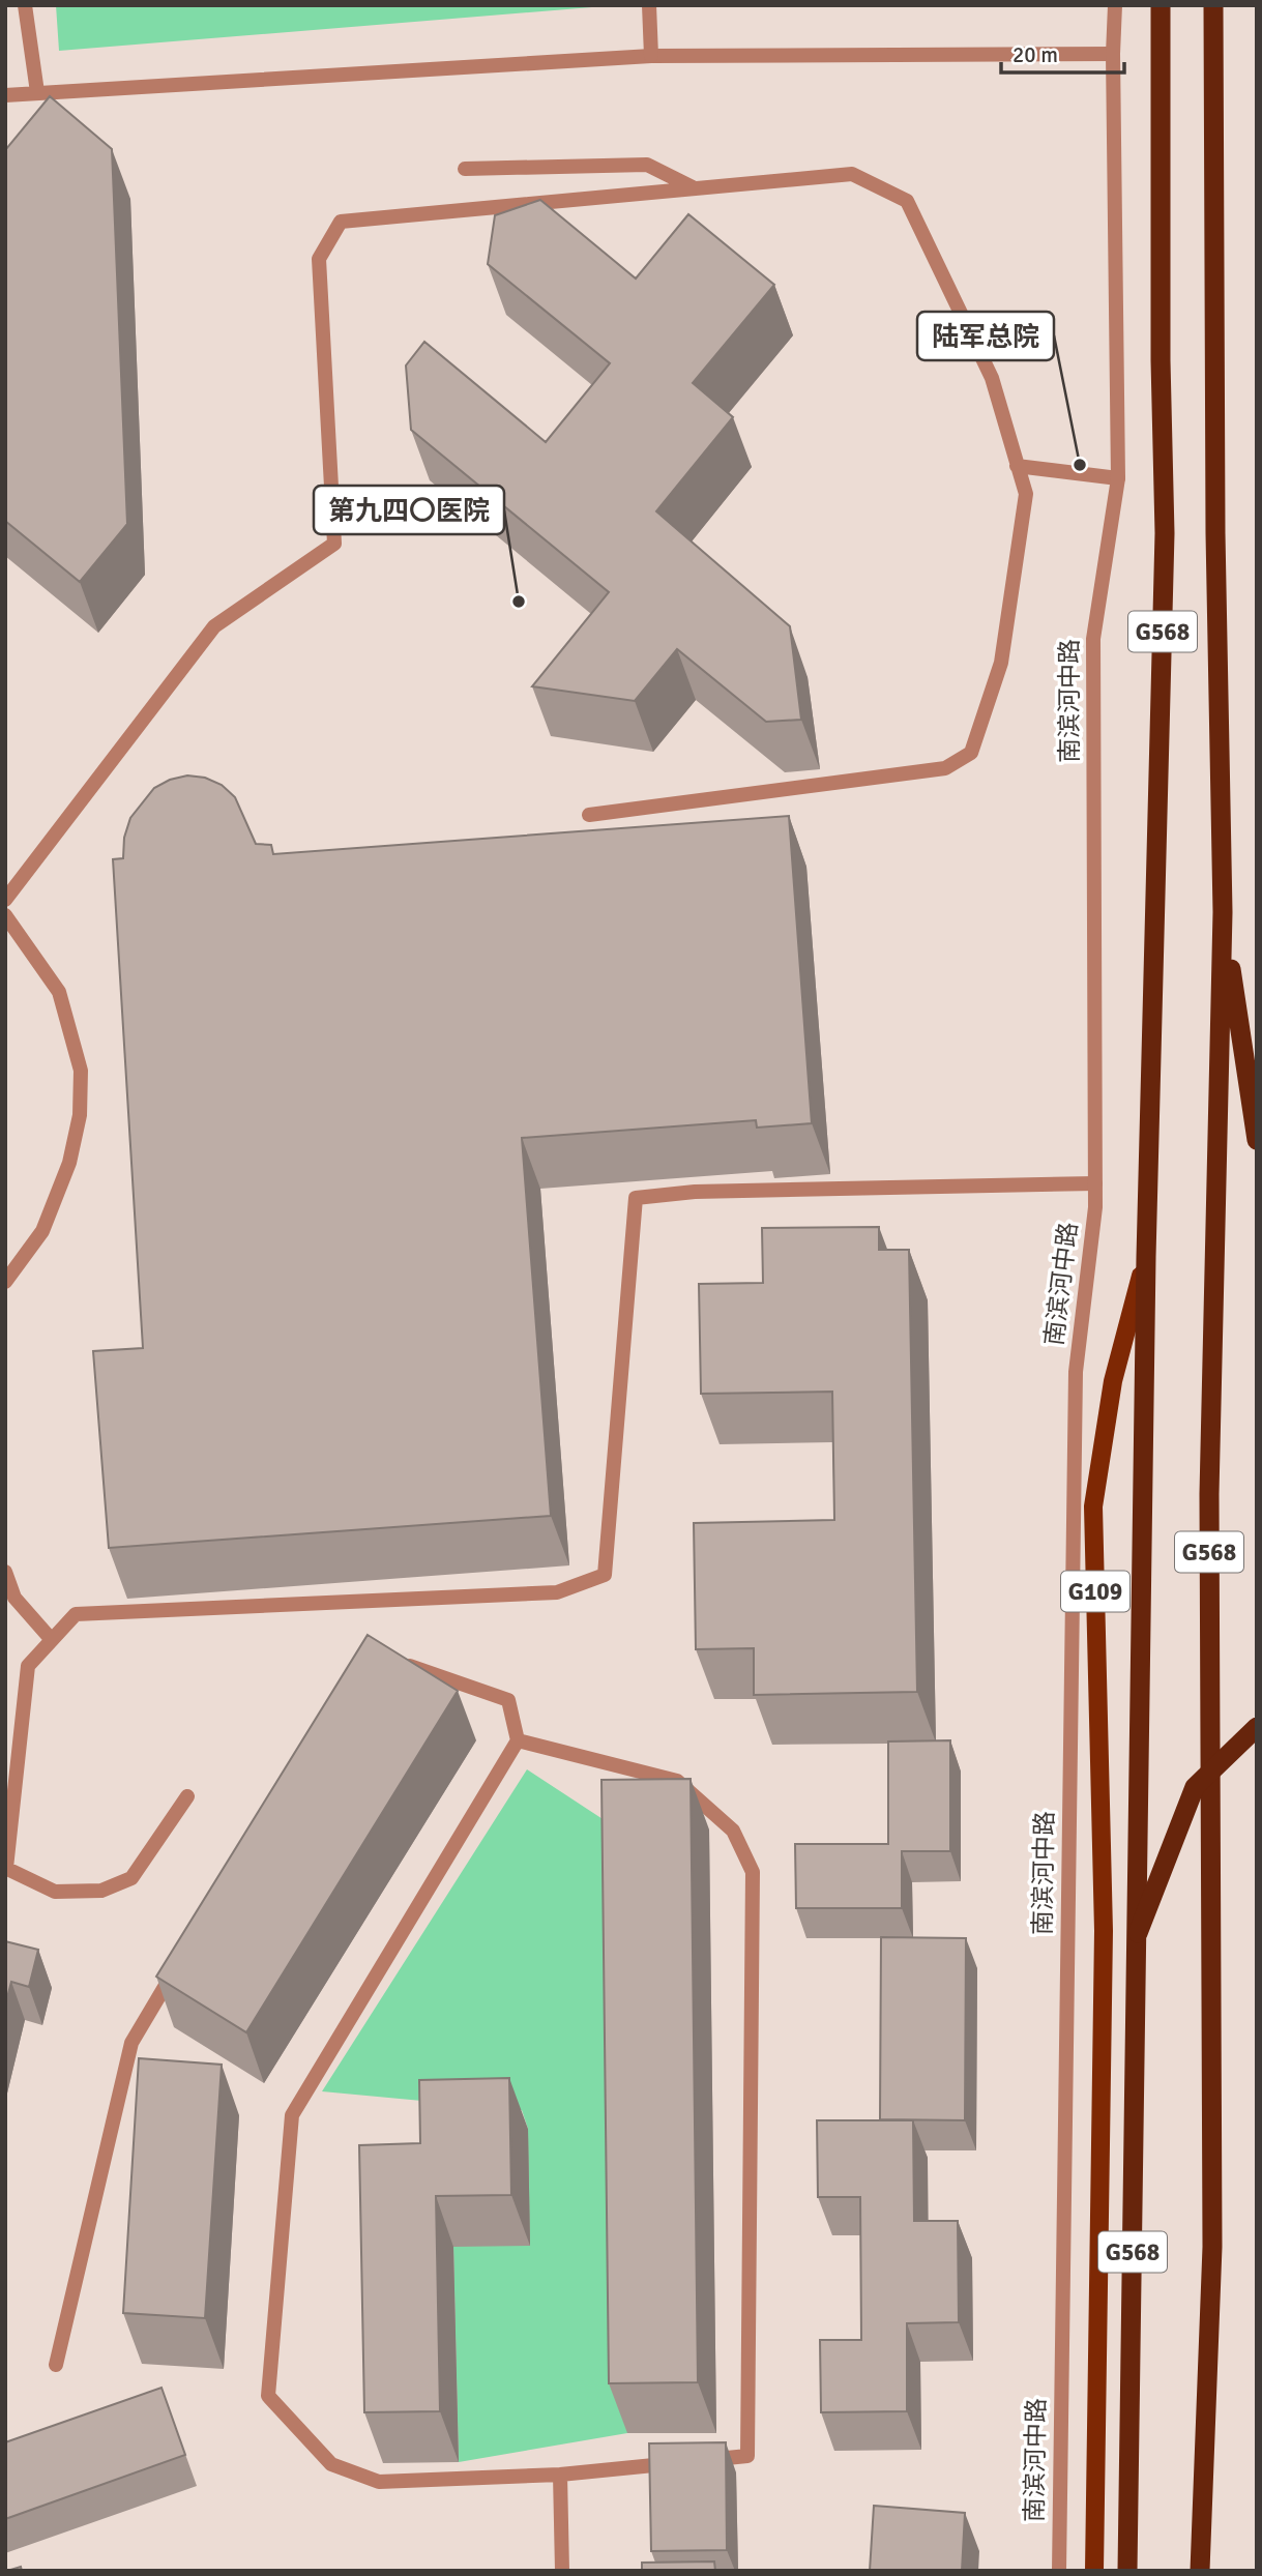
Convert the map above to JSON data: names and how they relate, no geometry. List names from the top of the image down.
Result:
{
  "streets": {
    "highway": ["G568"],
    "main road": ["G109"],
    "street": ["南滨河中路"]
  },
  "crossings": [
    ["G568", "G109"]
  ],
  "places": ["陆军总院", "第九四〇医院"],
  "scale_bar": "20 m"
}
